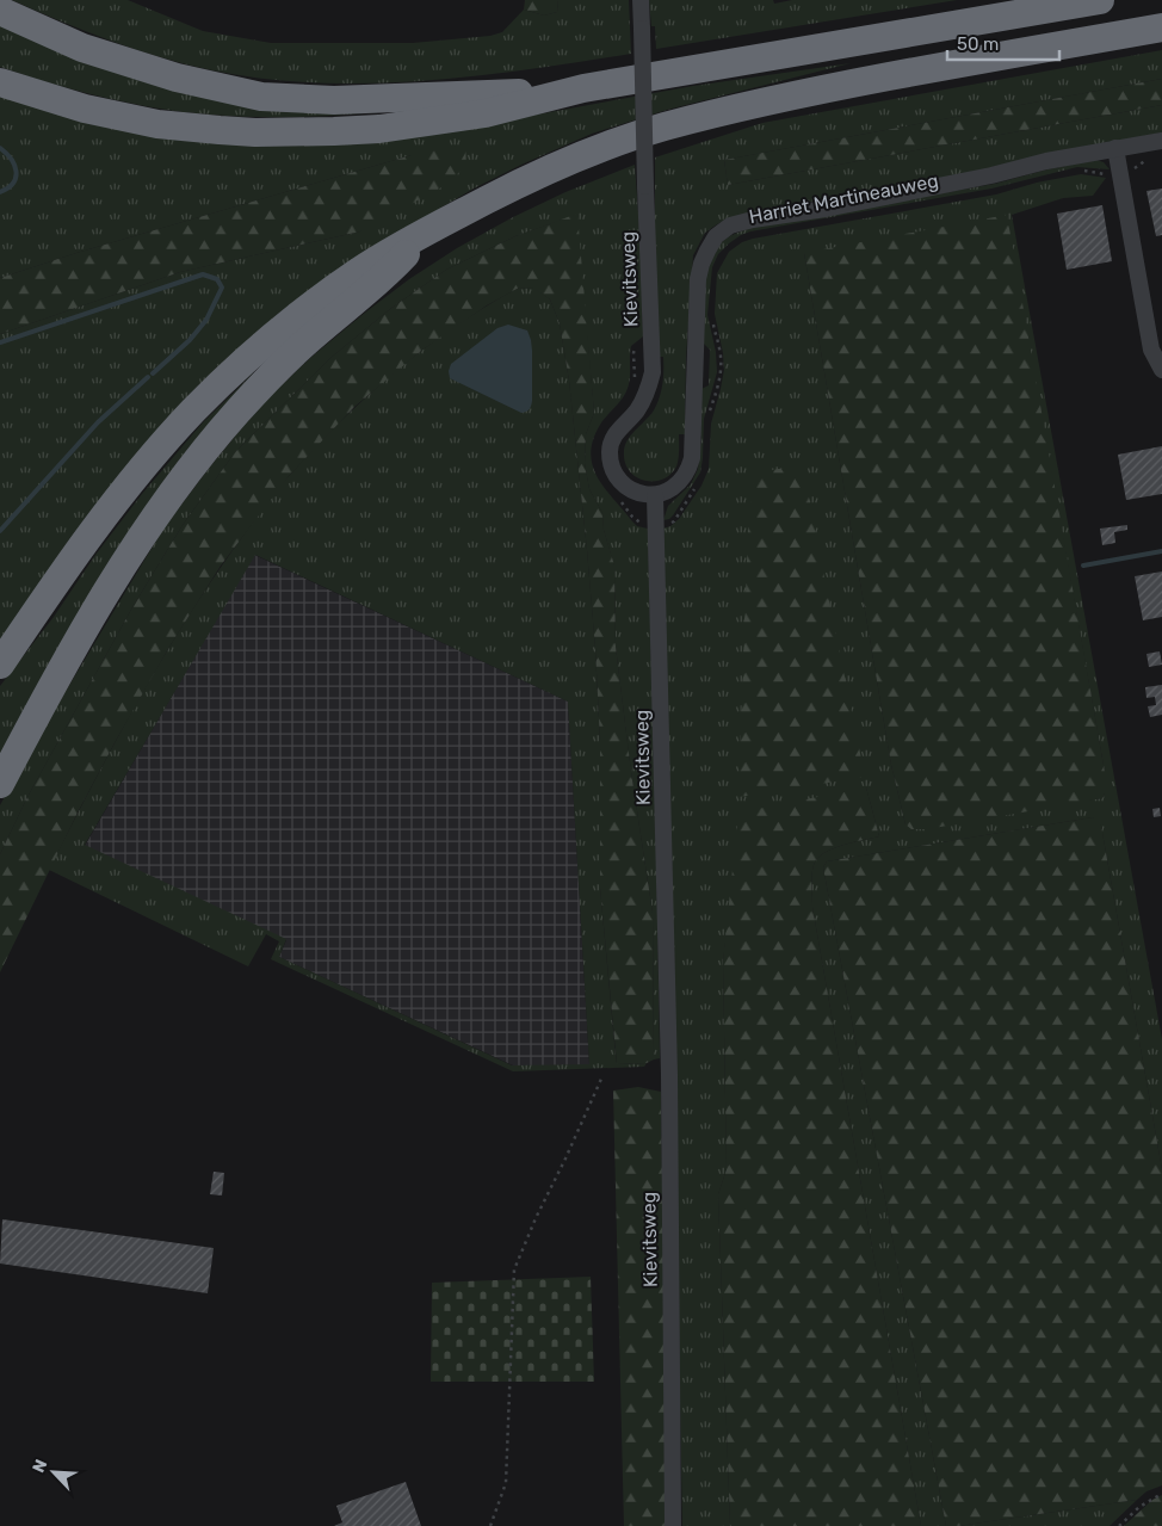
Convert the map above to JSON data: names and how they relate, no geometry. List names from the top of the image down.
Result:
{
  "streets": {
    "street": ["Harriet Martineauweg", "Kievitsweg"]
  },
  "crossings": [
    ["Harriet Martineauweg", "Kievitsweg"]
  ],
  "scale_bar": "50 m",
  "north": "top left"
}
